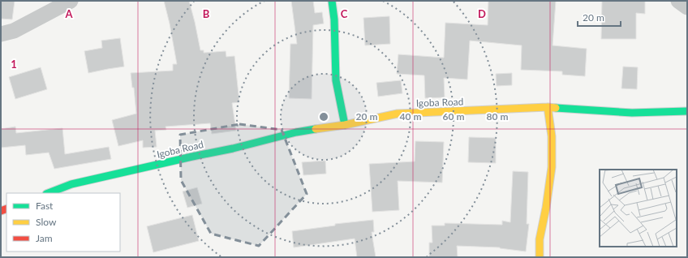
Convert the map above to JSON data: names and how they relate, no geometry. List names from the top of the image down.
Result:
{
  "streets": {
    "street": ["Igoba Road"]
  },
  "legend": ["Fast", "Slow", "Jam"],
  "scale_bar": "20 m",
  "grid": {
    "columns": [
      "A",
      "B",
      "C",
      "D"
    ],
    "rows": ["1"]
  },
  "rings": [
    "20 m",
    "40 m",
    "60 m",
    "80 m"
  ]
}
